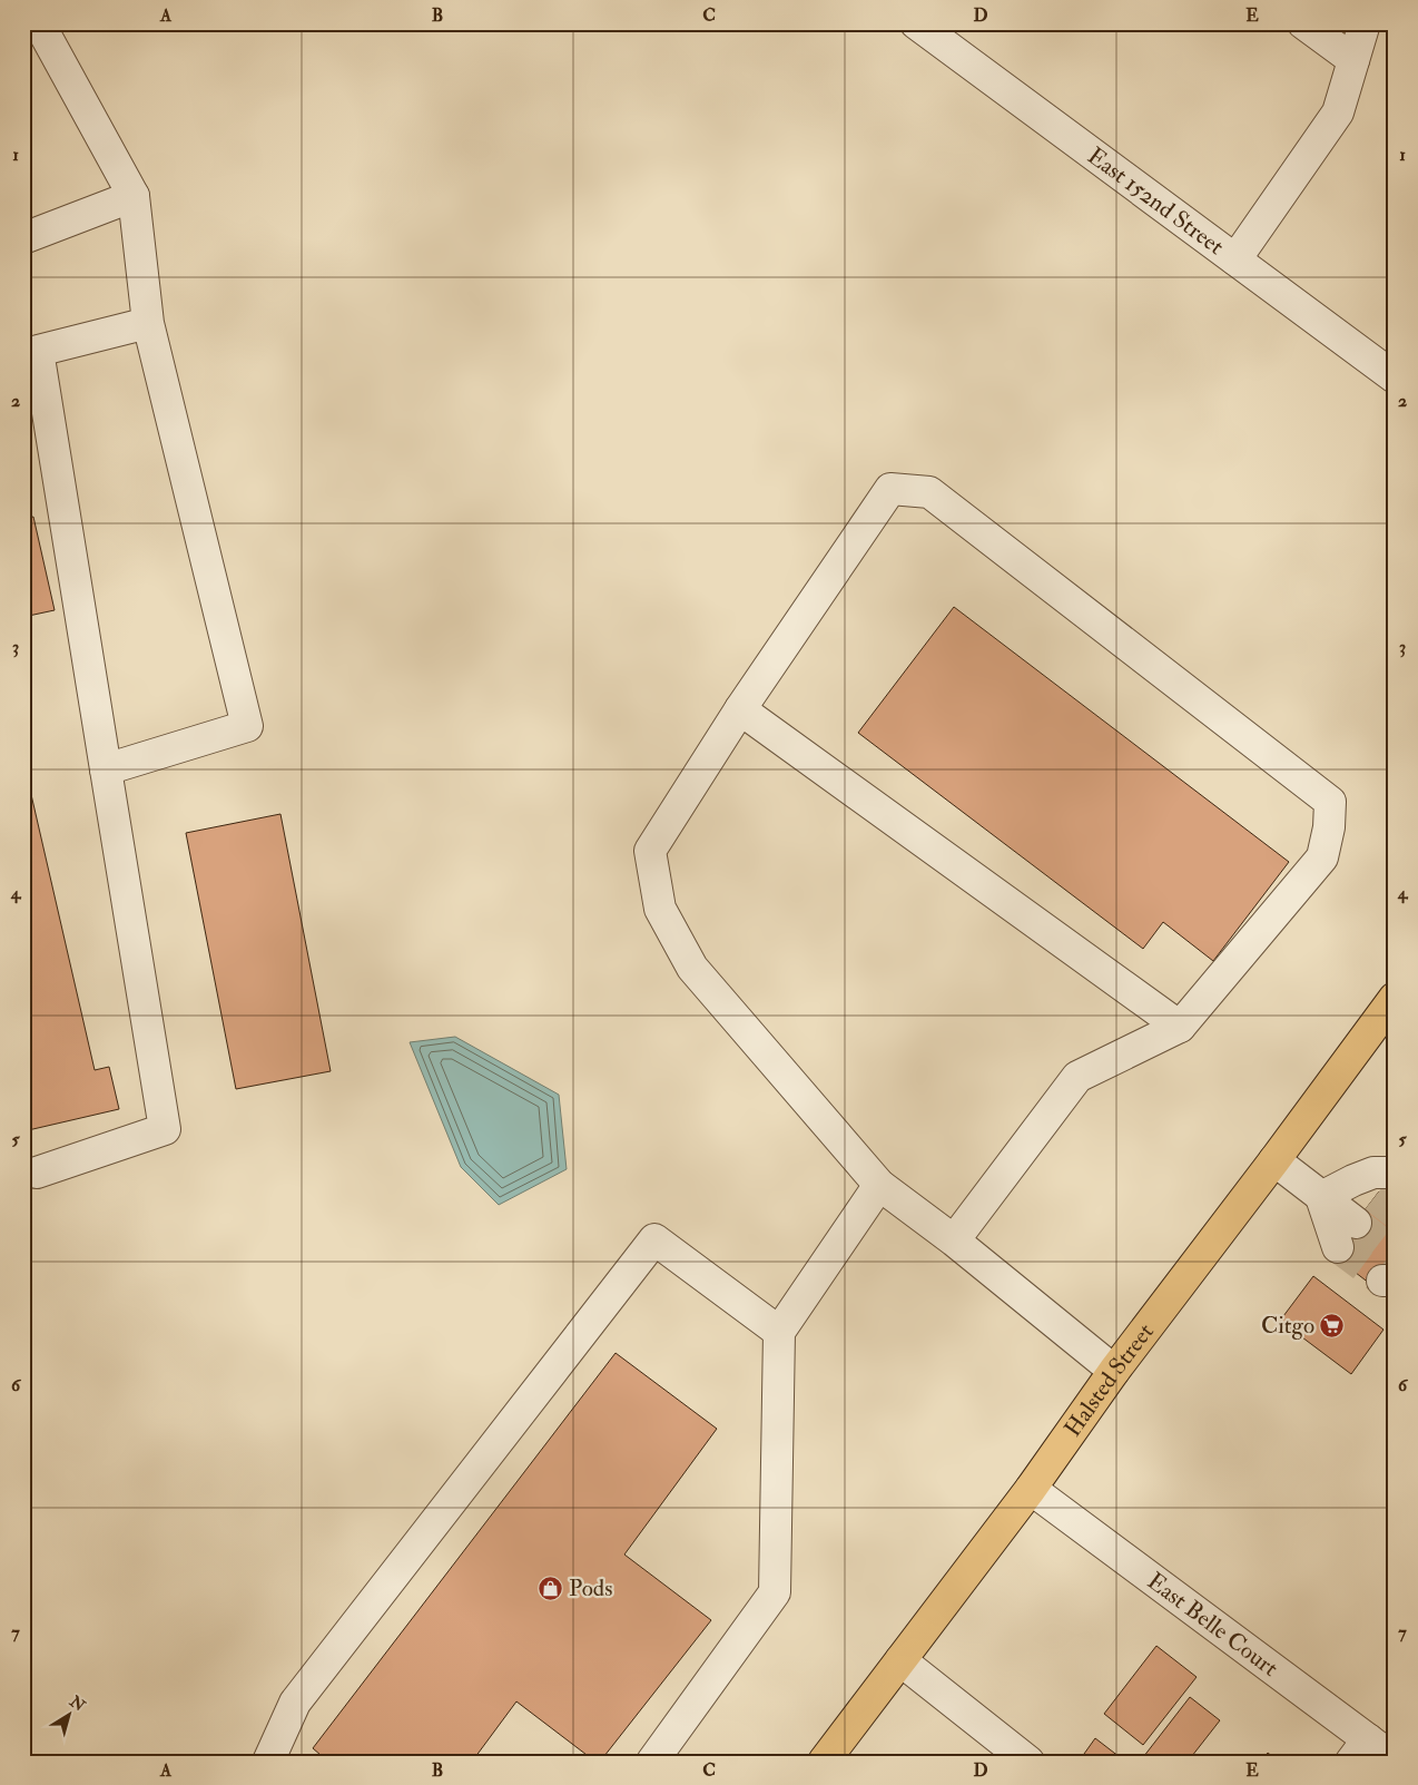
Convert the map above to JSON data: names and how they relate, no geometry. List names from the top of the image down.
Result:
{
  "streets": {
    "main road": ["Halsted Street"],
    "street": ["East 152nd Street", "East Belle Court"]
  },
  "crossings": [
    ["Halsted Street", "East Belle Court"]
  ],
  "places": {
    "supermarket": ["Citgo"],
    "shop": ["Pods"]
  },
  "north": "top right",
  "grid": {
    "columns": [
      "A",
      "B",
      "C",
      "D",
      "E"
    ],
    "rows": [
      "1",
      "2",
      "3",
      "4",
      "5",
      "6",
      "7"
    ]
  }
}
